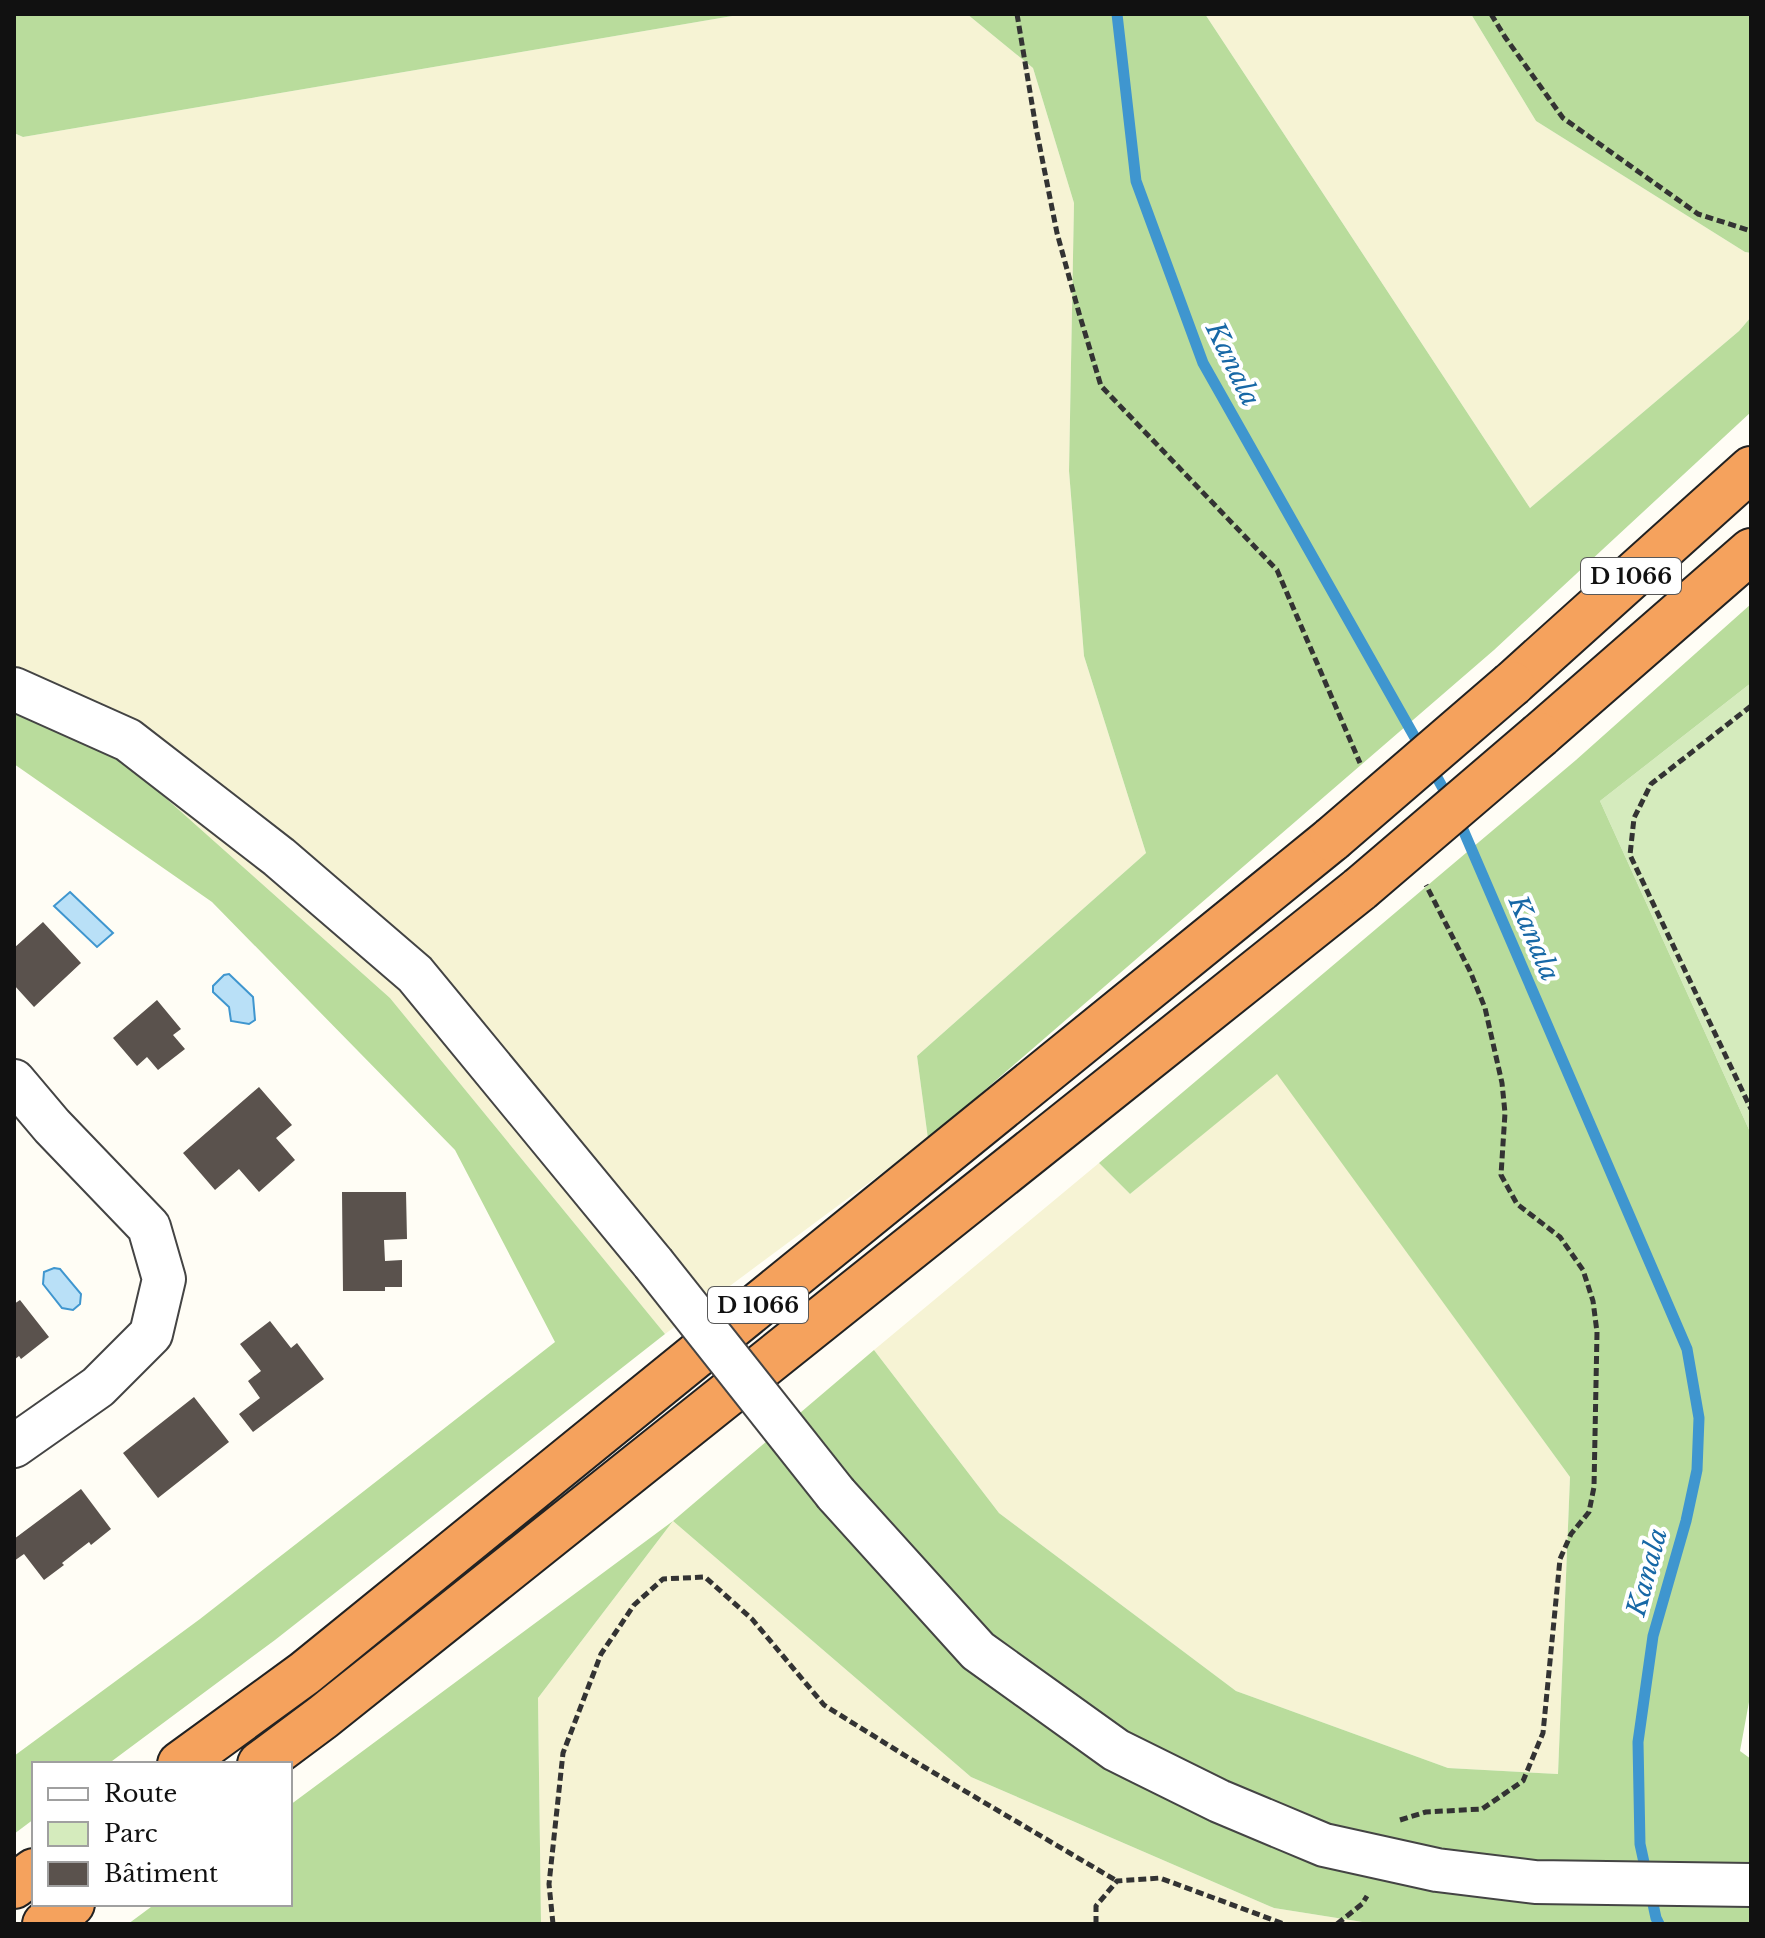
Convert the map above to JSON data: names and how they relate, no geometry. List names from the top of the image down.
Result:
{
  "streets": {
    "highway": ["D 1066"]
  },
  "water": ["Kanala"],
  "legend": ["Route", "Parc", "Bâtiment"]
}
